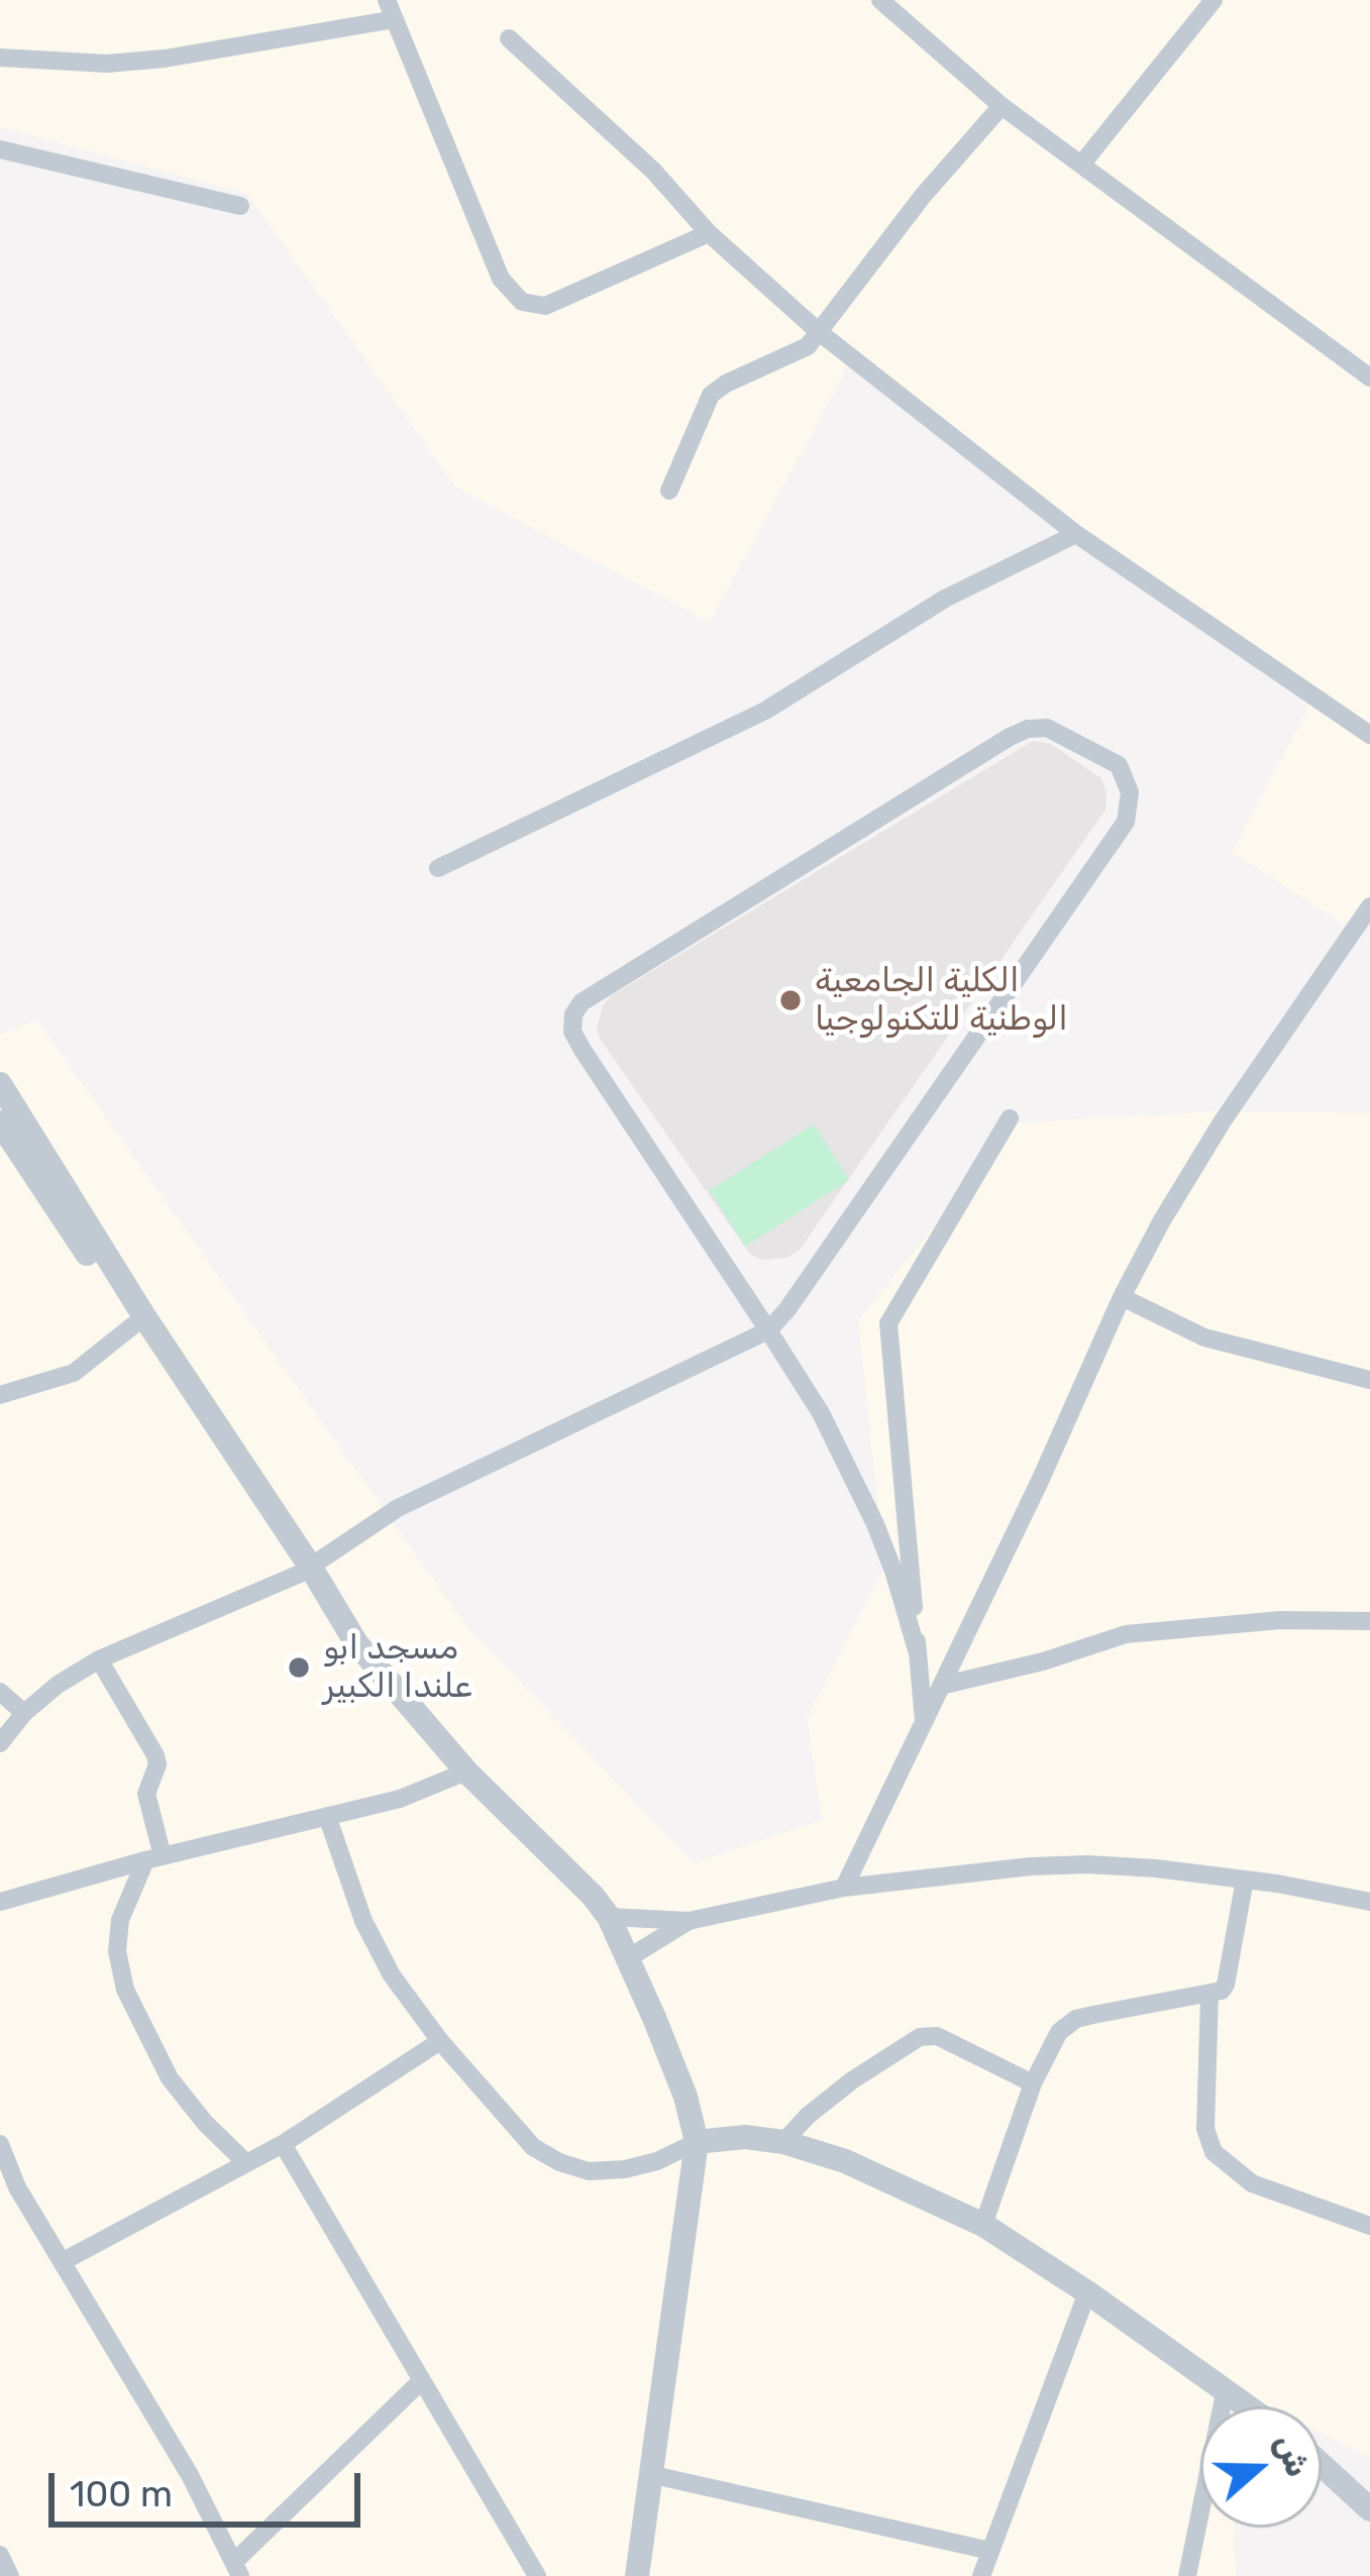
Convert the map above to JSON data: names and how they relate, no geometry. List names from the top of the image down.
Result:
{
  "places": ["الكلية الجامعية الوطنية للتكنولوجيا", "مسجد ابو علندا الكبير"],
  "scale_bar": "100 m",
  "north": "right"
}
